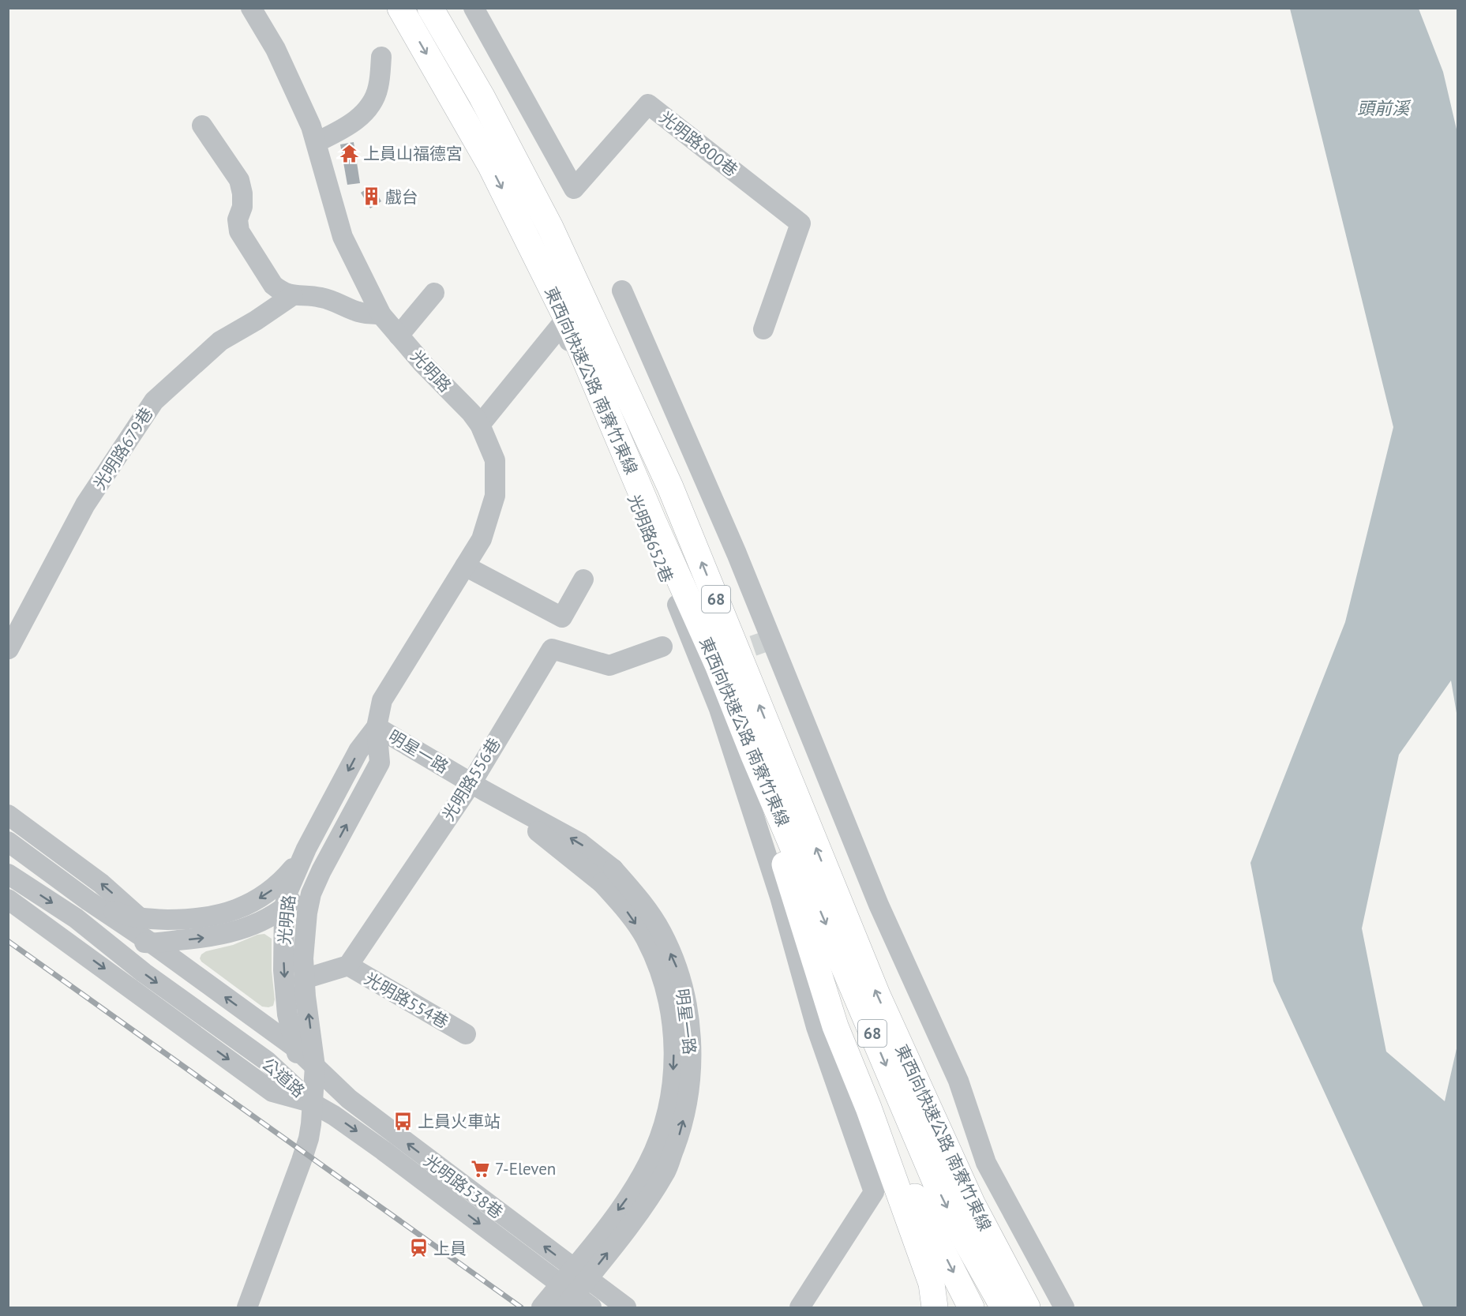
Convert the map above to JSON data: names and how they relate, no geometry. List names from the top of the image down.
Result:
{
  "streets": {
    "highway": ["東西向快速公路 南寮竹東線", "68"],
    "street": [
      "光明路800巷",
      "光明路",
      "光明路679巷",
      "光明路652巷",
      "明星一路",
      "光明路556巷",
      "光明路554巷",
      "公道路",
      "光明路538巷"
    ]
  },
  "crossings": [
    ["光明路", "光明路652巷"],
    ["光明路", "明星一路"],
    ["光明路", "公道路"],
    ["光明路", "光明路538巷"],
    ["明星一路", "光明路556巷"],
    ["光明路556巷", "光明路554巷"],
    ["公道路", "光明路538巷"]
  ],
  "water": ["頭前溪"],
  "places": {
    "temple": ["上員山福德宮"],
    "building": ["戲台"],
    "bus stop": ["上員火車站"],
    "supermarket": ["7-Eleven"],
    "station": ["上員"]
  }
}
